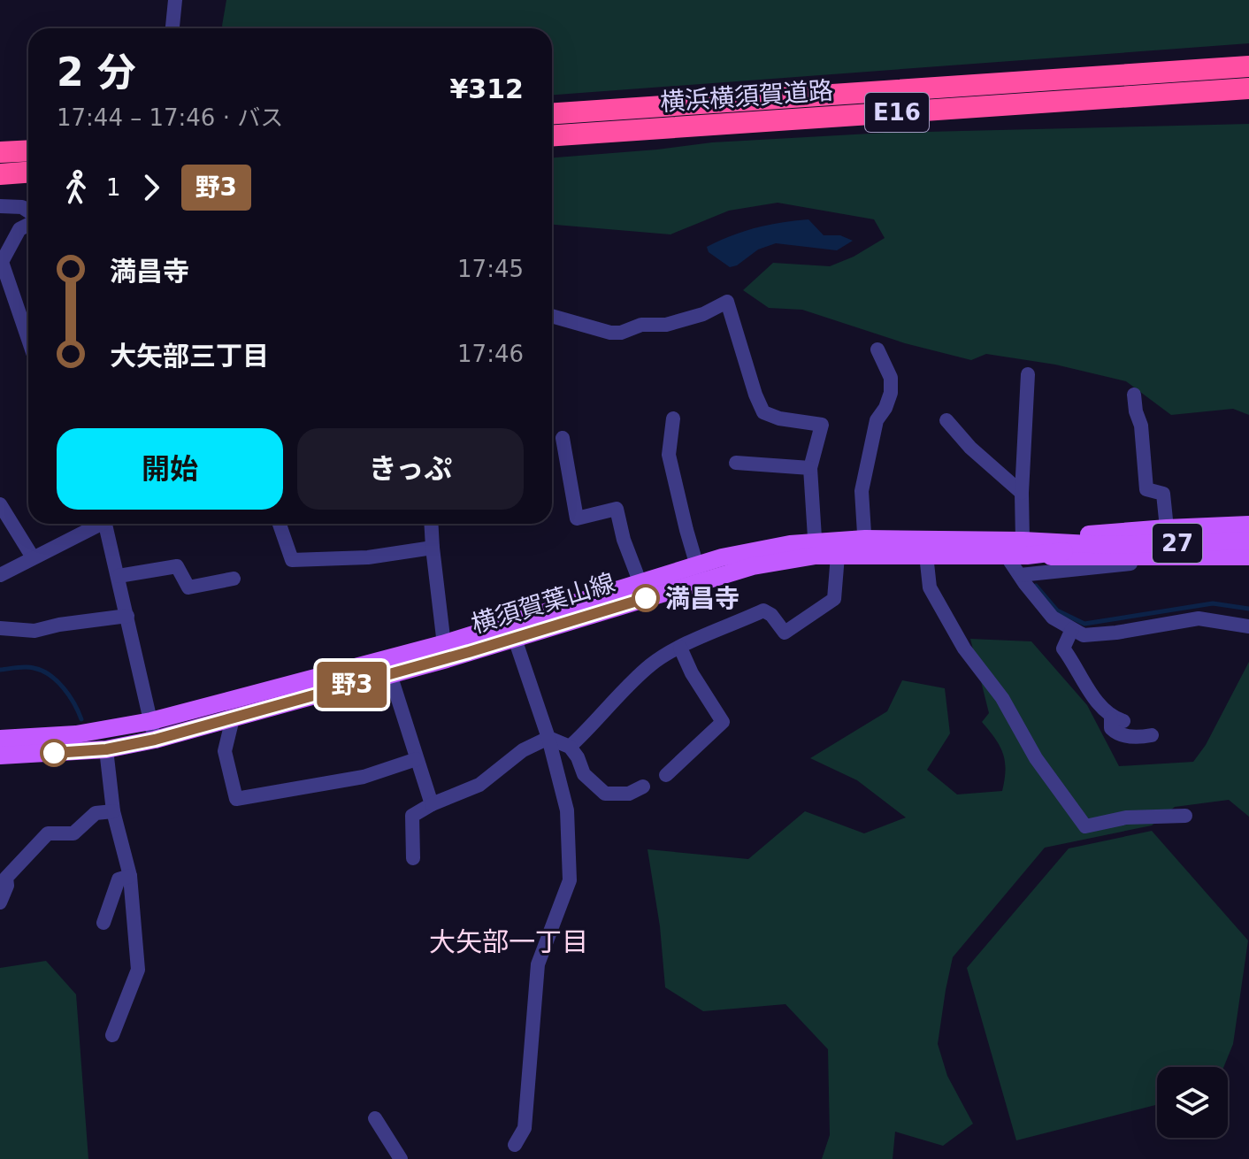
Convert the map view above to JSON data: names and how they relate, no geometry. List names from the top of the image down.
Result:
{
  "streets": {
    "highway": ["横浜横須賀道路", "E16"],
    "main road": ["27", "横須賀葉山線"]
  },
  "districts": ["大矢部一丁目"],
  "places": ["満昌寺"],
  "lines": ["bus line 野3"],
  "page": {
    "on_map": "野3",
    "heading": ["2 分", "17:44 – 17:46 · バス", "¥312"],
    "legs": ["1", "野3"],
    "list": [
      {
        "name": "満昌寺",
        "value": "17:45"
      },
      {
        "name": "大矢部三丁目",
        "value": "17:46"
      }
    ],
    "buttons": ["開始", "きっぷ"]
  }
}
